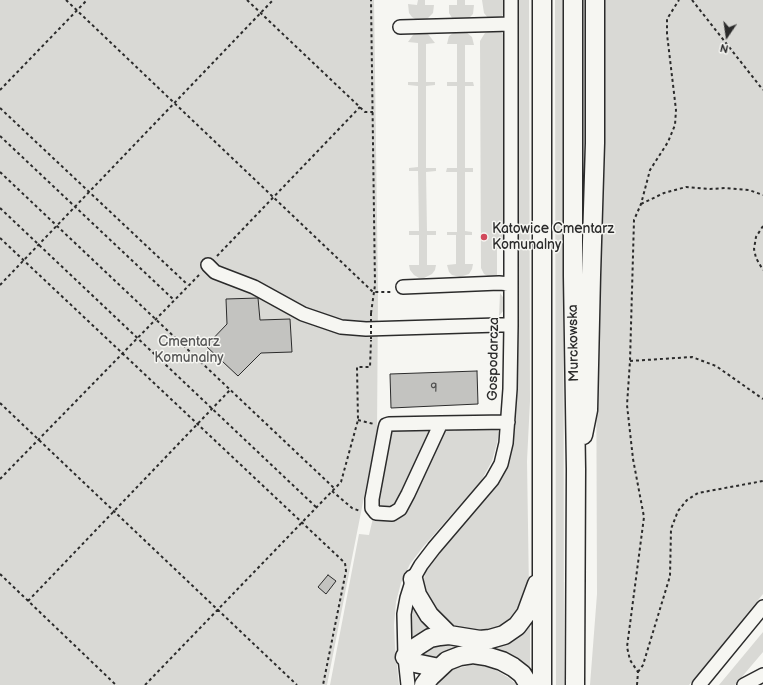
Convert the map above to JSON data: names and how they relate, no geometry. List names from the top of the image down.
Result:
{
  "streets": {
    "highway": ["Murckowska"],
    "street": ["Gospodarcza"]
  },
  "parks": ["Cmentarz Komunalny"],
  "places": ["Katowice Cmentarz Komunalny"],
  "house_numbers": ["9"],
  "north": "bottom"
}
